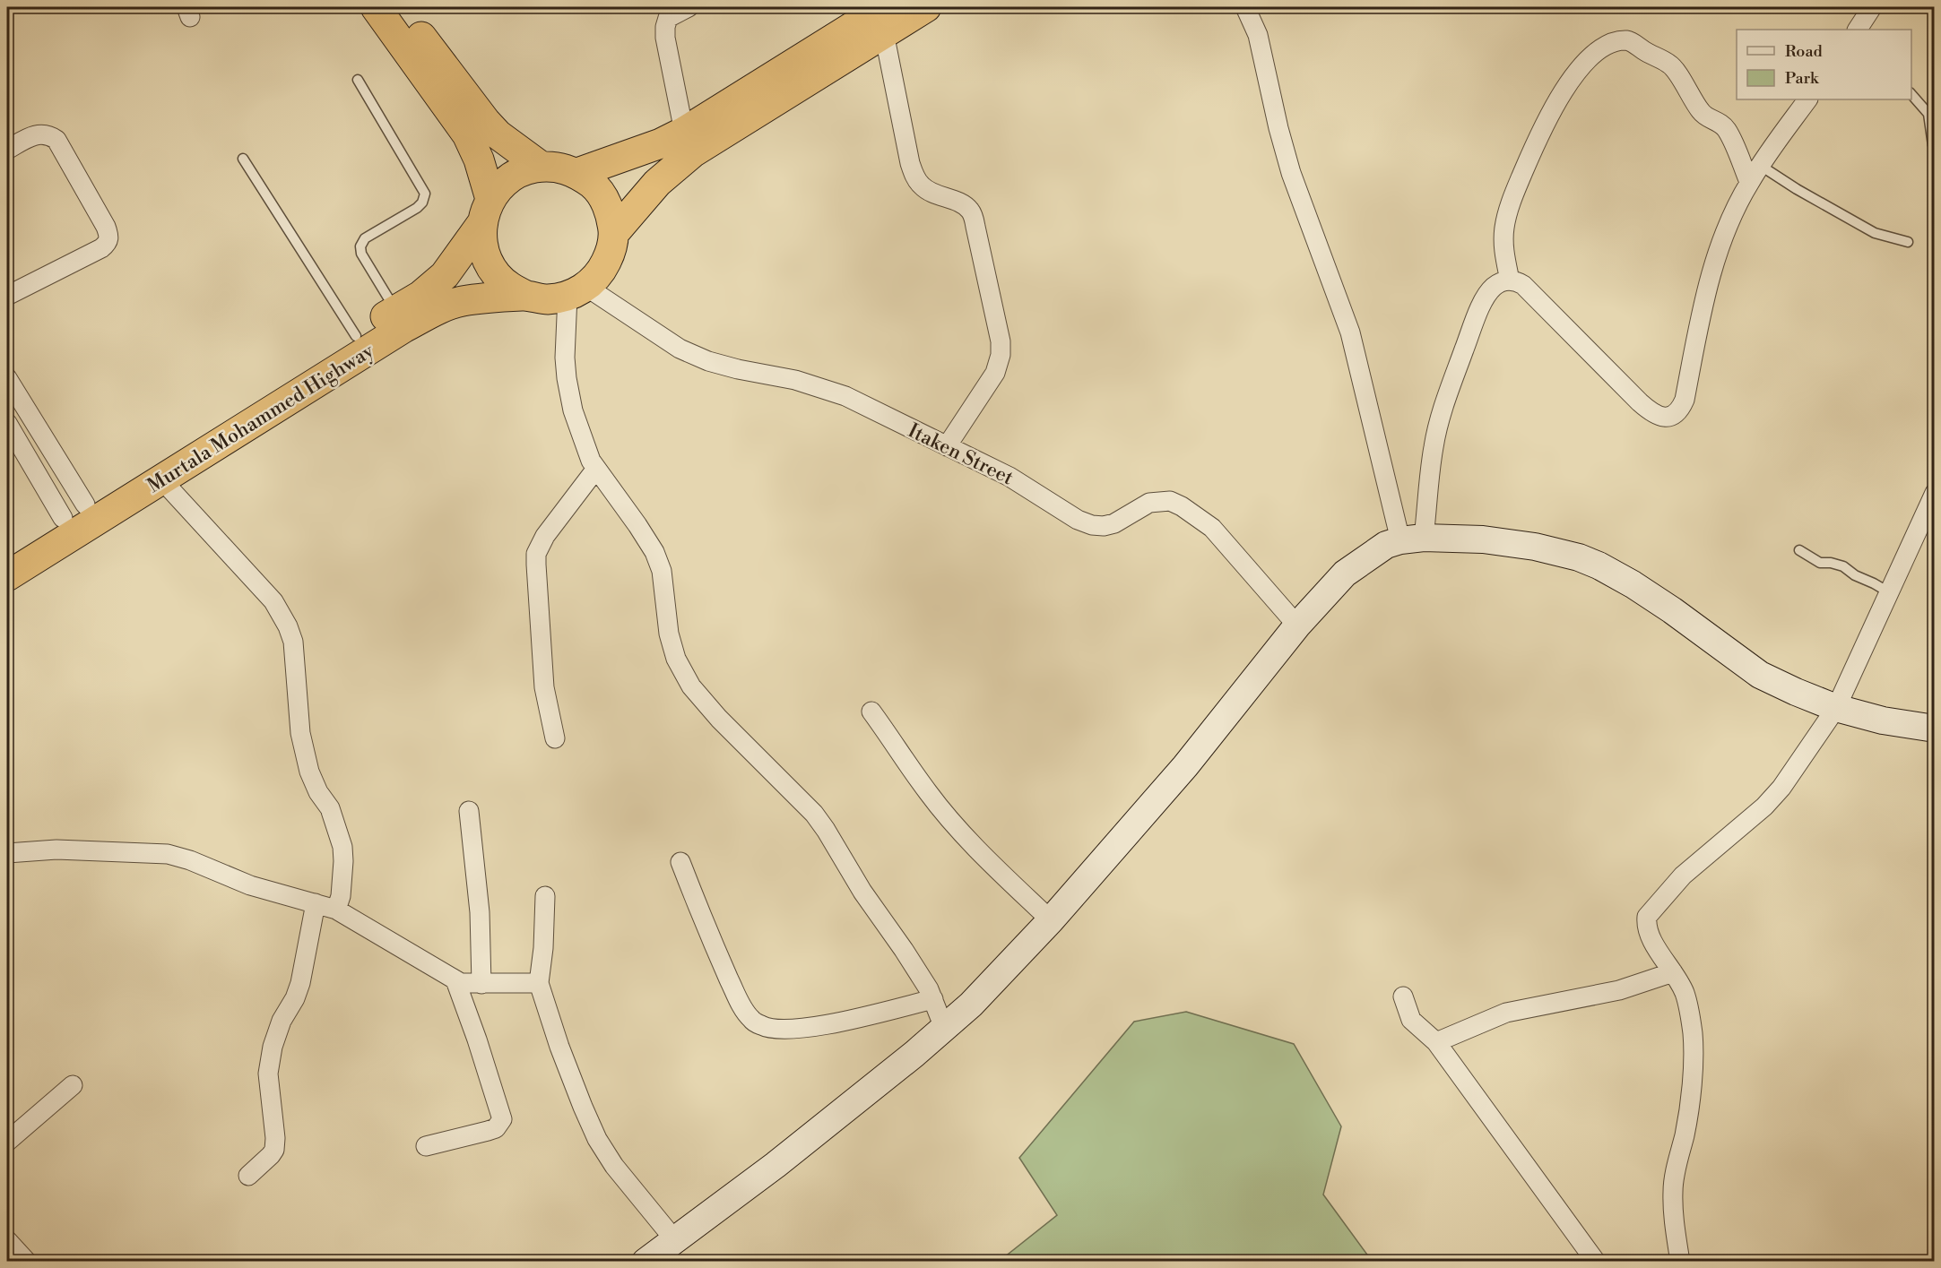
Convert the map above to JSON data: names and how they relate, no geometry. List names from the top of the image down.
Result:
{
  "streets": {
    "highway": ["Murtala Mohammed Highway"],
    "street": ["Itaken Street"]
  },
  "crossings": [
    ["Murtala Mohammed Highway", "Itaken Street"]
  ],
  "legend": ["Road", "Park"]
}
